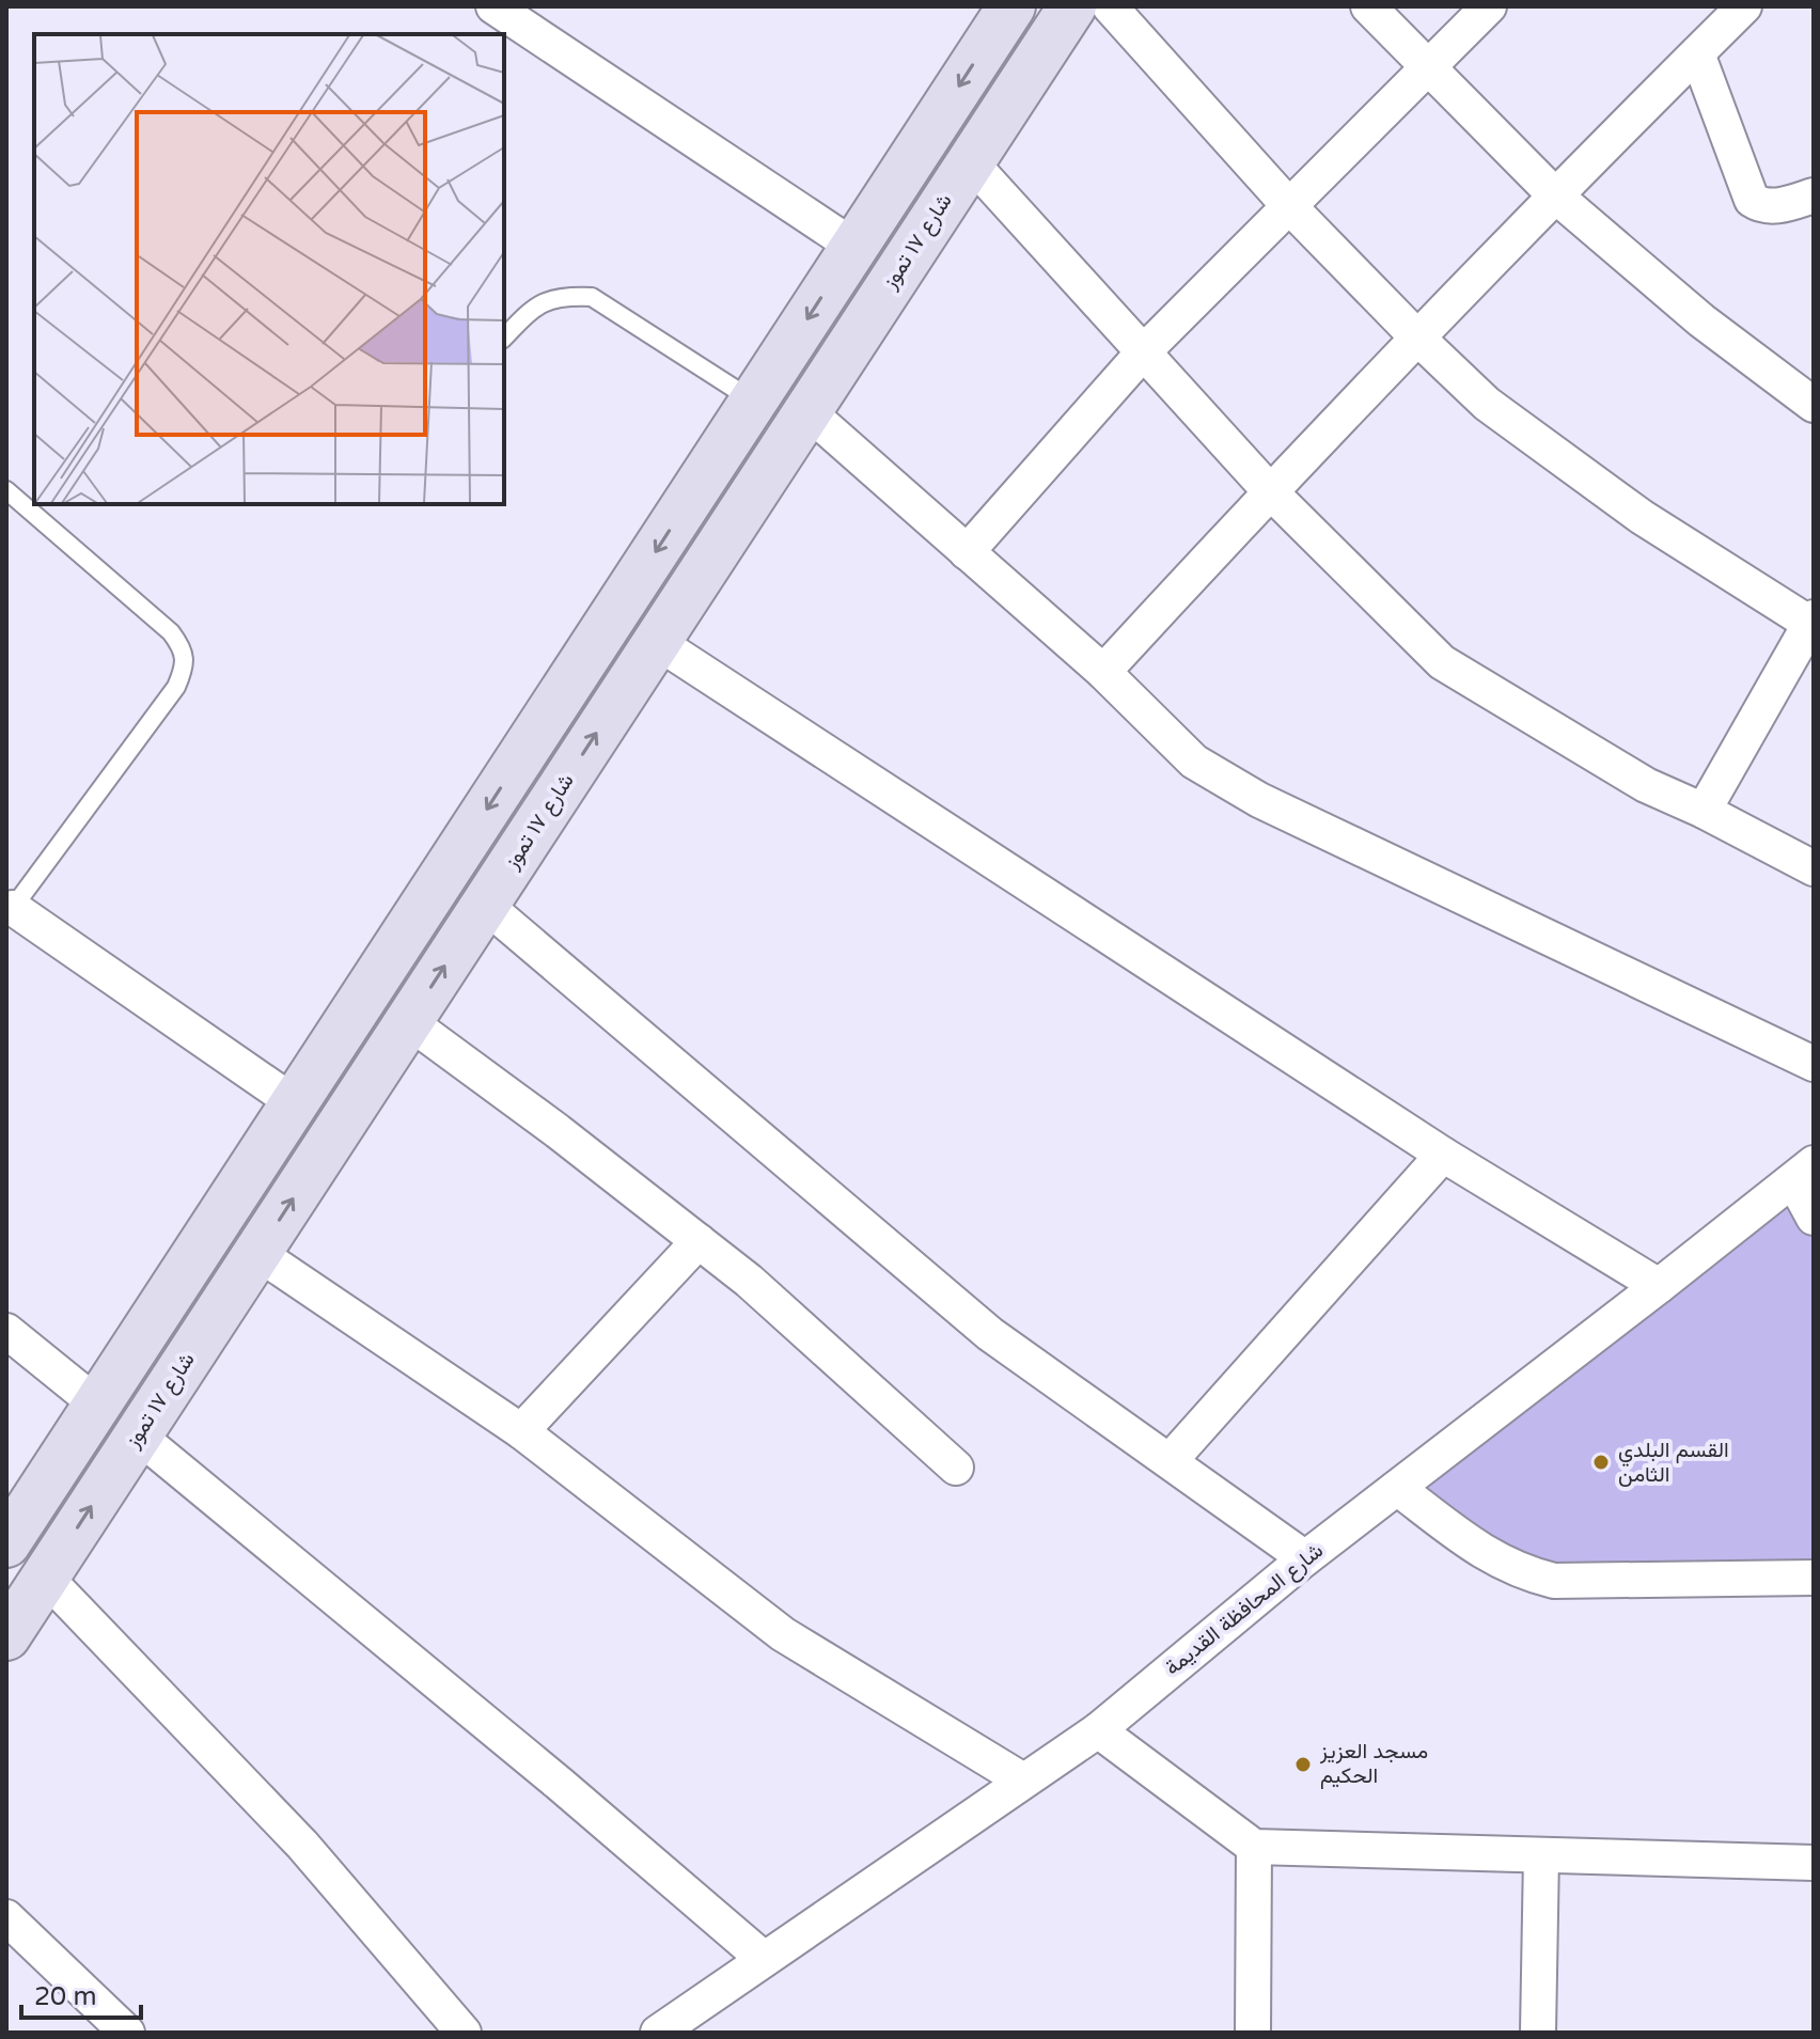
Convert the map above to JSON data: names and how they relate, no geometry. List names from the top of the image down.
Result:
{
  "streets": {
    "main road": ["شارع ١٧ تموز"],
    "street": ["شارع المحافظة القديمة"]
  },
  "places": ["القسم البلدي الثامن", "مسجد العزيز الحكيم"],
  "scale_bar": "20 m"
}
